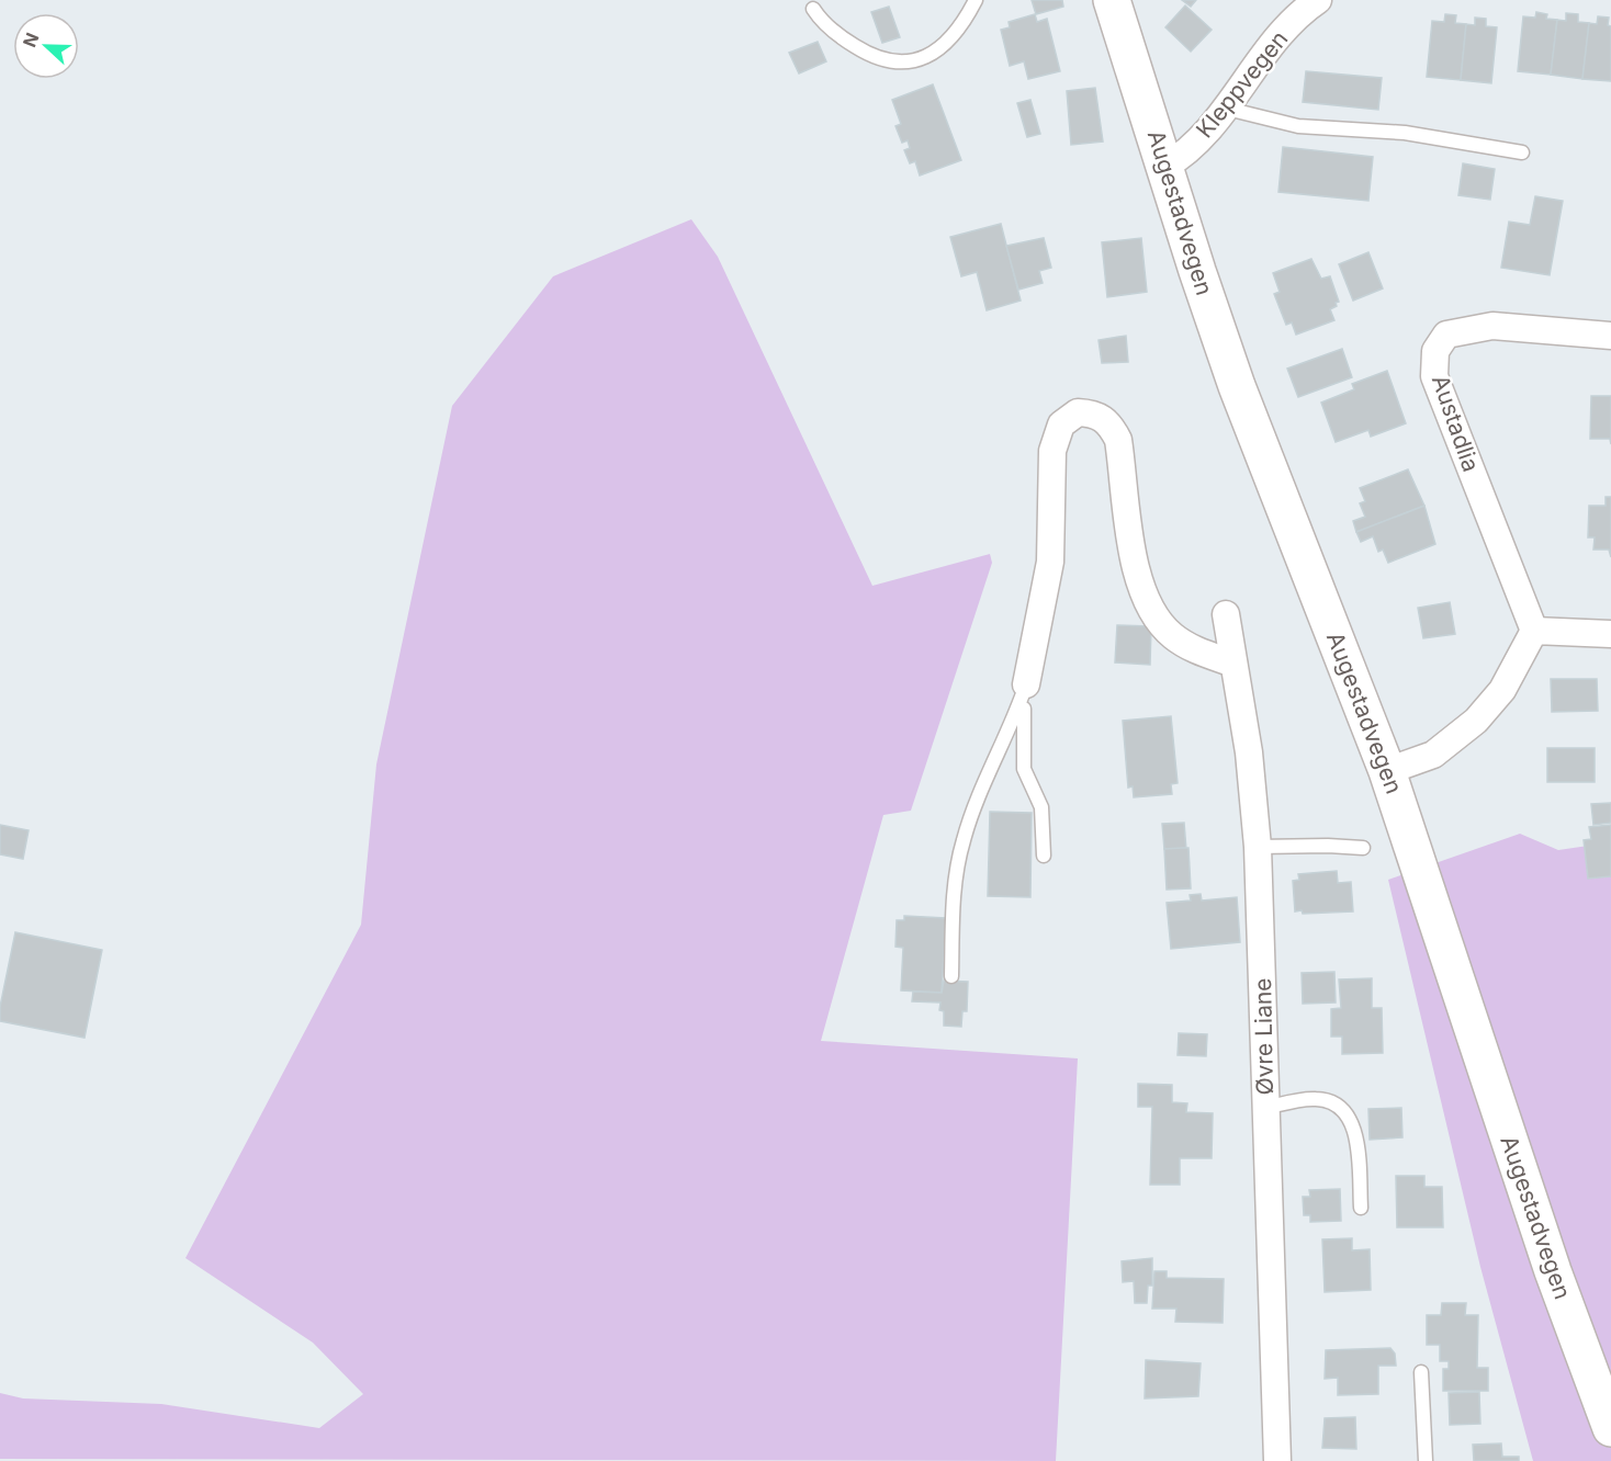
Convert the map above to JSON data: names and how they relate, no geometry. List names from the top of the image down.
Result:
{
  "streets": {
    "main road": ["Augestadvegen"],
    "street": ["Kleppvegen", "Austadlia", "Øvre Liane"]
  },
  "crossings": [
    ["Kleppvegen", "Augestadvegen"]
  ],
  "north": "left"
}
